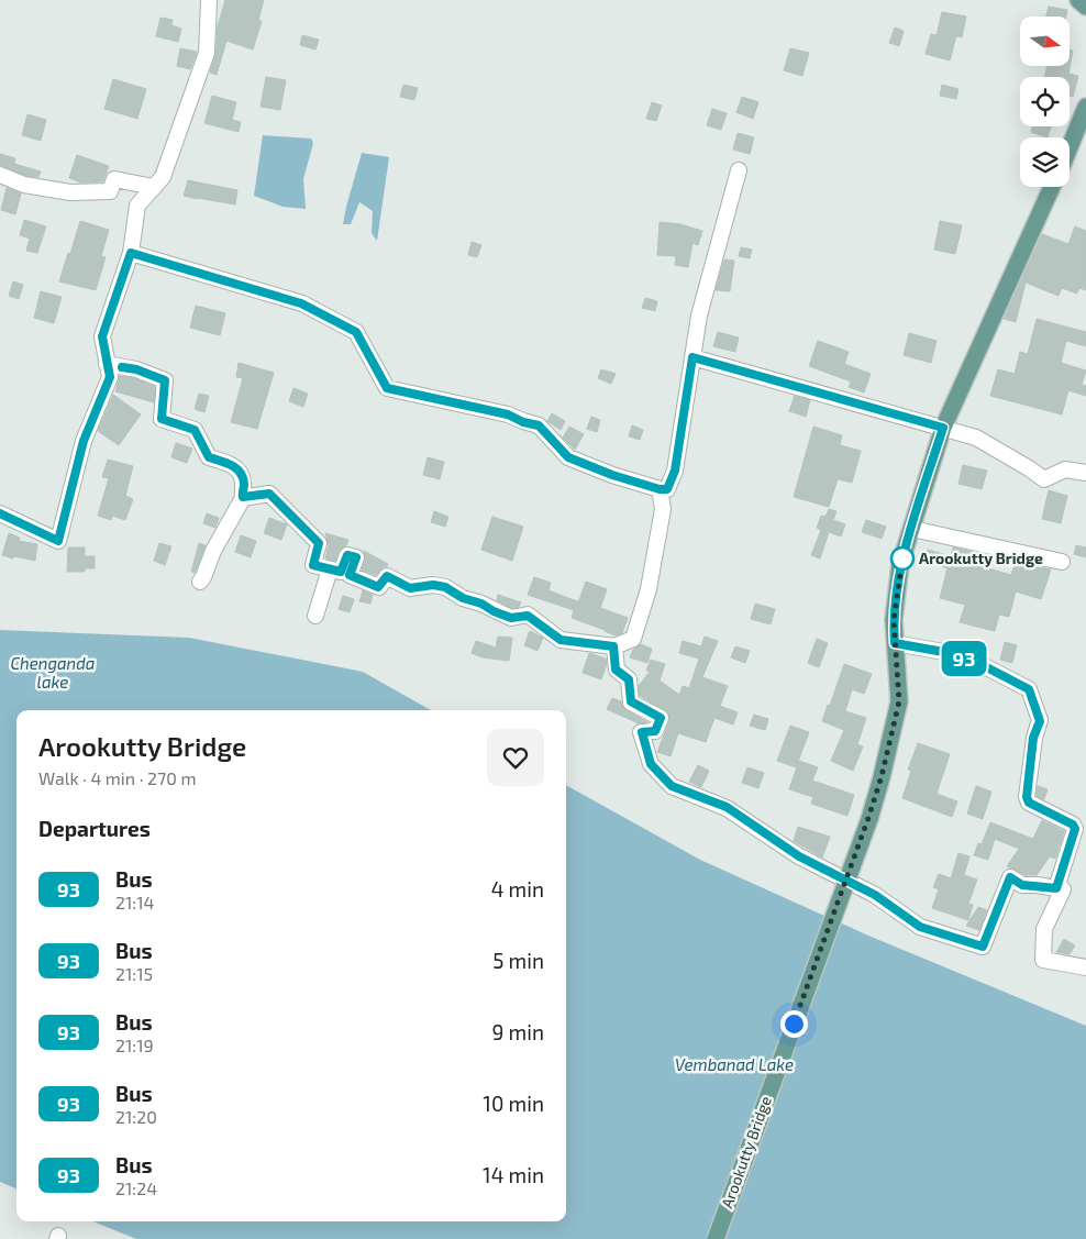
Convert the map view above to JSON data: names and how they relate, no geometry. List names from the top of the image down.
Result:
{
  "streets": {
    "main road": ["Arookutty Bridge"]
  },
  "water": ["Chenganda lake", "Vembanad Lake"],
  "places": ["Arookutty Bridge"],
  "lines": ["bus line 93"],
  "north": "right",
  "page": {
    "on_map": "93",
    "heading": [
      ["Arookutty Bridge", "Walk · 4 min · 270 m"],
      "Departures"
    ],
    "list": [
      {
        "mark": "93",
        "name": "Bus",
        "note": "21:14",
        "value": "4 min"
      },
      {
        "mark": "93",
        "name": "Bus",
        "note": "21:15",
        "value": "5 min"
      },
      {
        "mark": "93",
        "name": "Bus",
        "note": "21:19",
        "value": "9 min"
      },
      {
        "mark": "93",
        "name": "Bus",
        "note": "21:20",
        "value": "10 min"
      },
      {
        "mark": "93",
        "name": "Bus",
        "note": "21:24",
        "value": "14 min"
      }
    ]
  }
}
